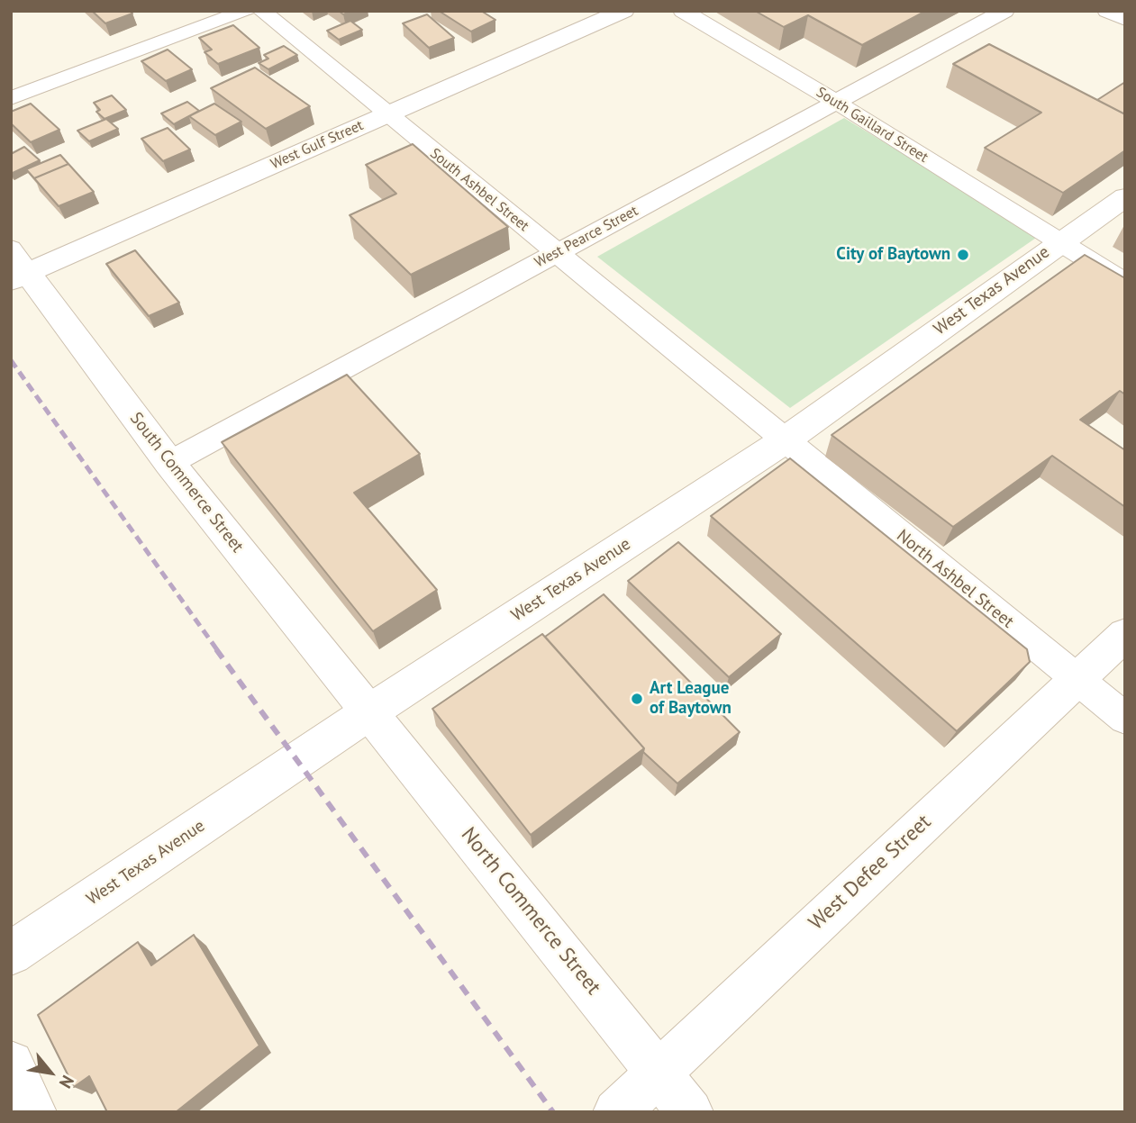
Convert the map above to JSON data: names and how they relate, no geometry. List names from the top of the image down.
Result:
{
  "streets": {
    "main road": [
      "West Gulf Street",
      "West Texas Avenue",
      "South Commerce Street",
      "West Defee Street",
      "North Commerce Street"
    ],
    "street": [
      "South Gaillard Street",
      "South Ashbel Street",
      "West Pearce Street",
      "North Ashbel Street"
    ]
  },
  "crossings": [
    ["South Gaillard Street", "West Pearce Street"],
    ["South Gaillard Street", "West Texas Avenue"],
    ["West Gulf Street", "South Ashbel Street"],
    ["West Gulf Street", "South Commerce Street"],
    ["South Ashbel Street", "West Pearce Street"],
    ["South Ashbel Street", "West Texas Avenue"],
    ["South Ashbel Street", "North Ashbel Street"],
    ["West Pearce Street", "South Commerce Street"],
    ["West Texas Avenue", "South Commerce Street"],
    ["West Texas Avenue", "North Ashbel Street"],
    ["West Texas Avenue", "North Commerce Street"],
    ["South Commerce Street", "North Commerce Street"],
    ["North Ashbel Street", "West Defee Street"],
    ["West Defee Street", "North Commerce Street"]
  ],
  "places": ["City of Baytown", "Art League of Baytown"],
  "north": "bottom right"
}
